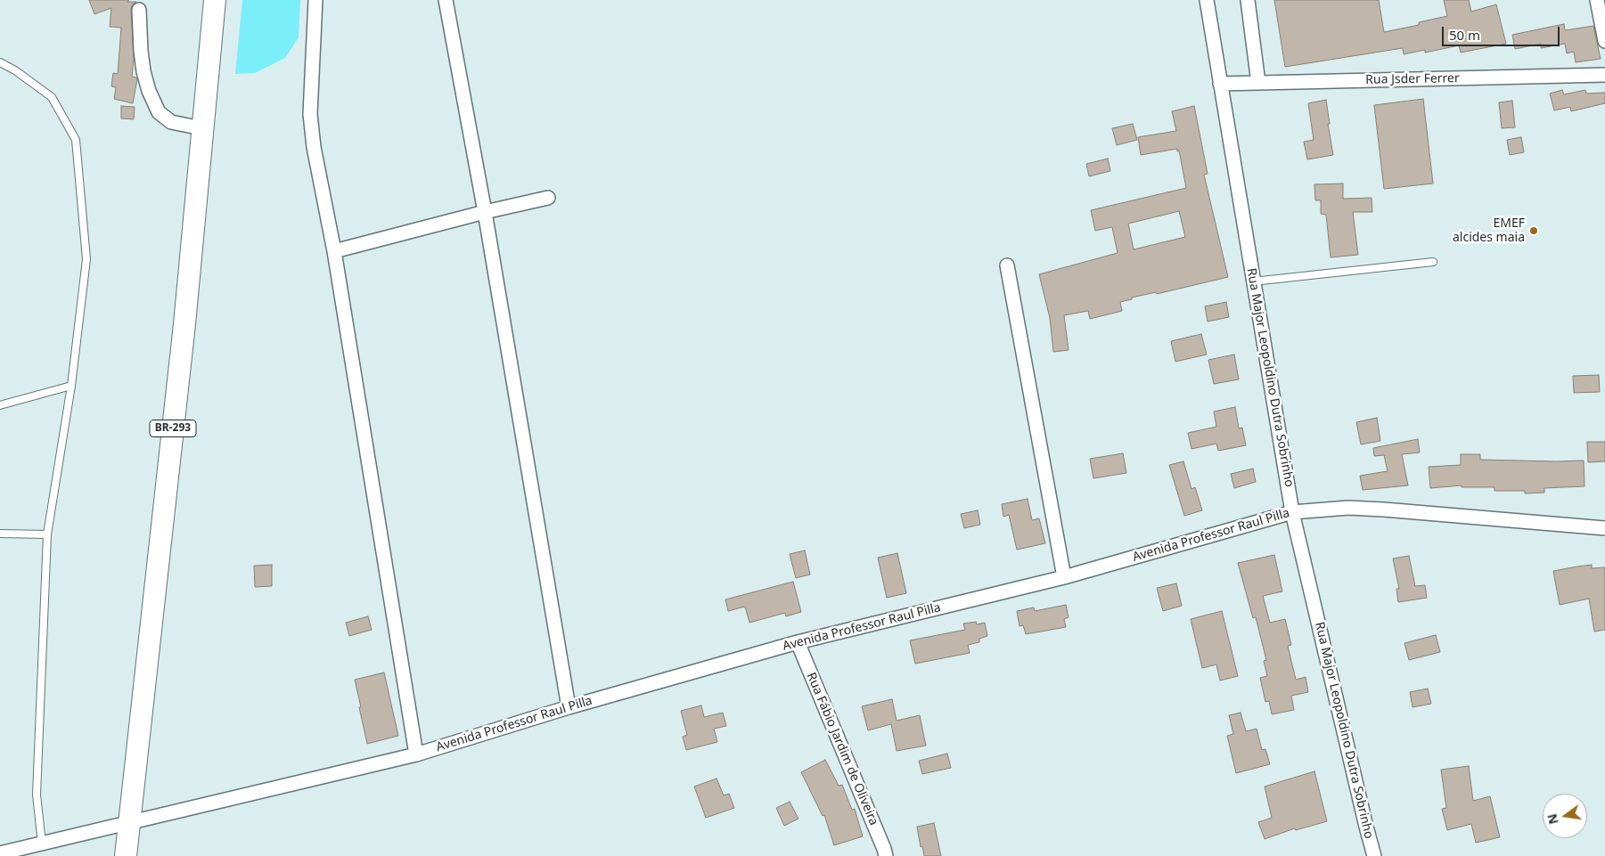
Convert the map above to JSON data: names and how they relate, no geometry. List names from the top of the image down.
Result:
{
  "streets": {
    "highway": ["BR-293"],
    "street": [
      "Rua Jsder Ferrer",
      "Rua Major Leopoldino Dutra Sobrinho",
      "Avenida Professor Raul Pilla",
      "Rua Fábio Jardim de Oliveira"
    ]
  },
  "crossings": [
    ["Rua Jsder Ferrer", "Rua Major Leopoldino Dutra Sobrinho"],
    ["Rua Major Leopoldino Dutra Sobrinho", "Avenida Professor Raul Pilla"],
    ["BR-293", "Avenida Professor Raul Pilla"],
    ["Avenida Professor Raul Pilla", "Rua Fábio Jardim de Oliveira"]
  ],
  "places": ["EMEF alcides maia"],
  "scale_bar": "50 m",
  "north": "left"
}
